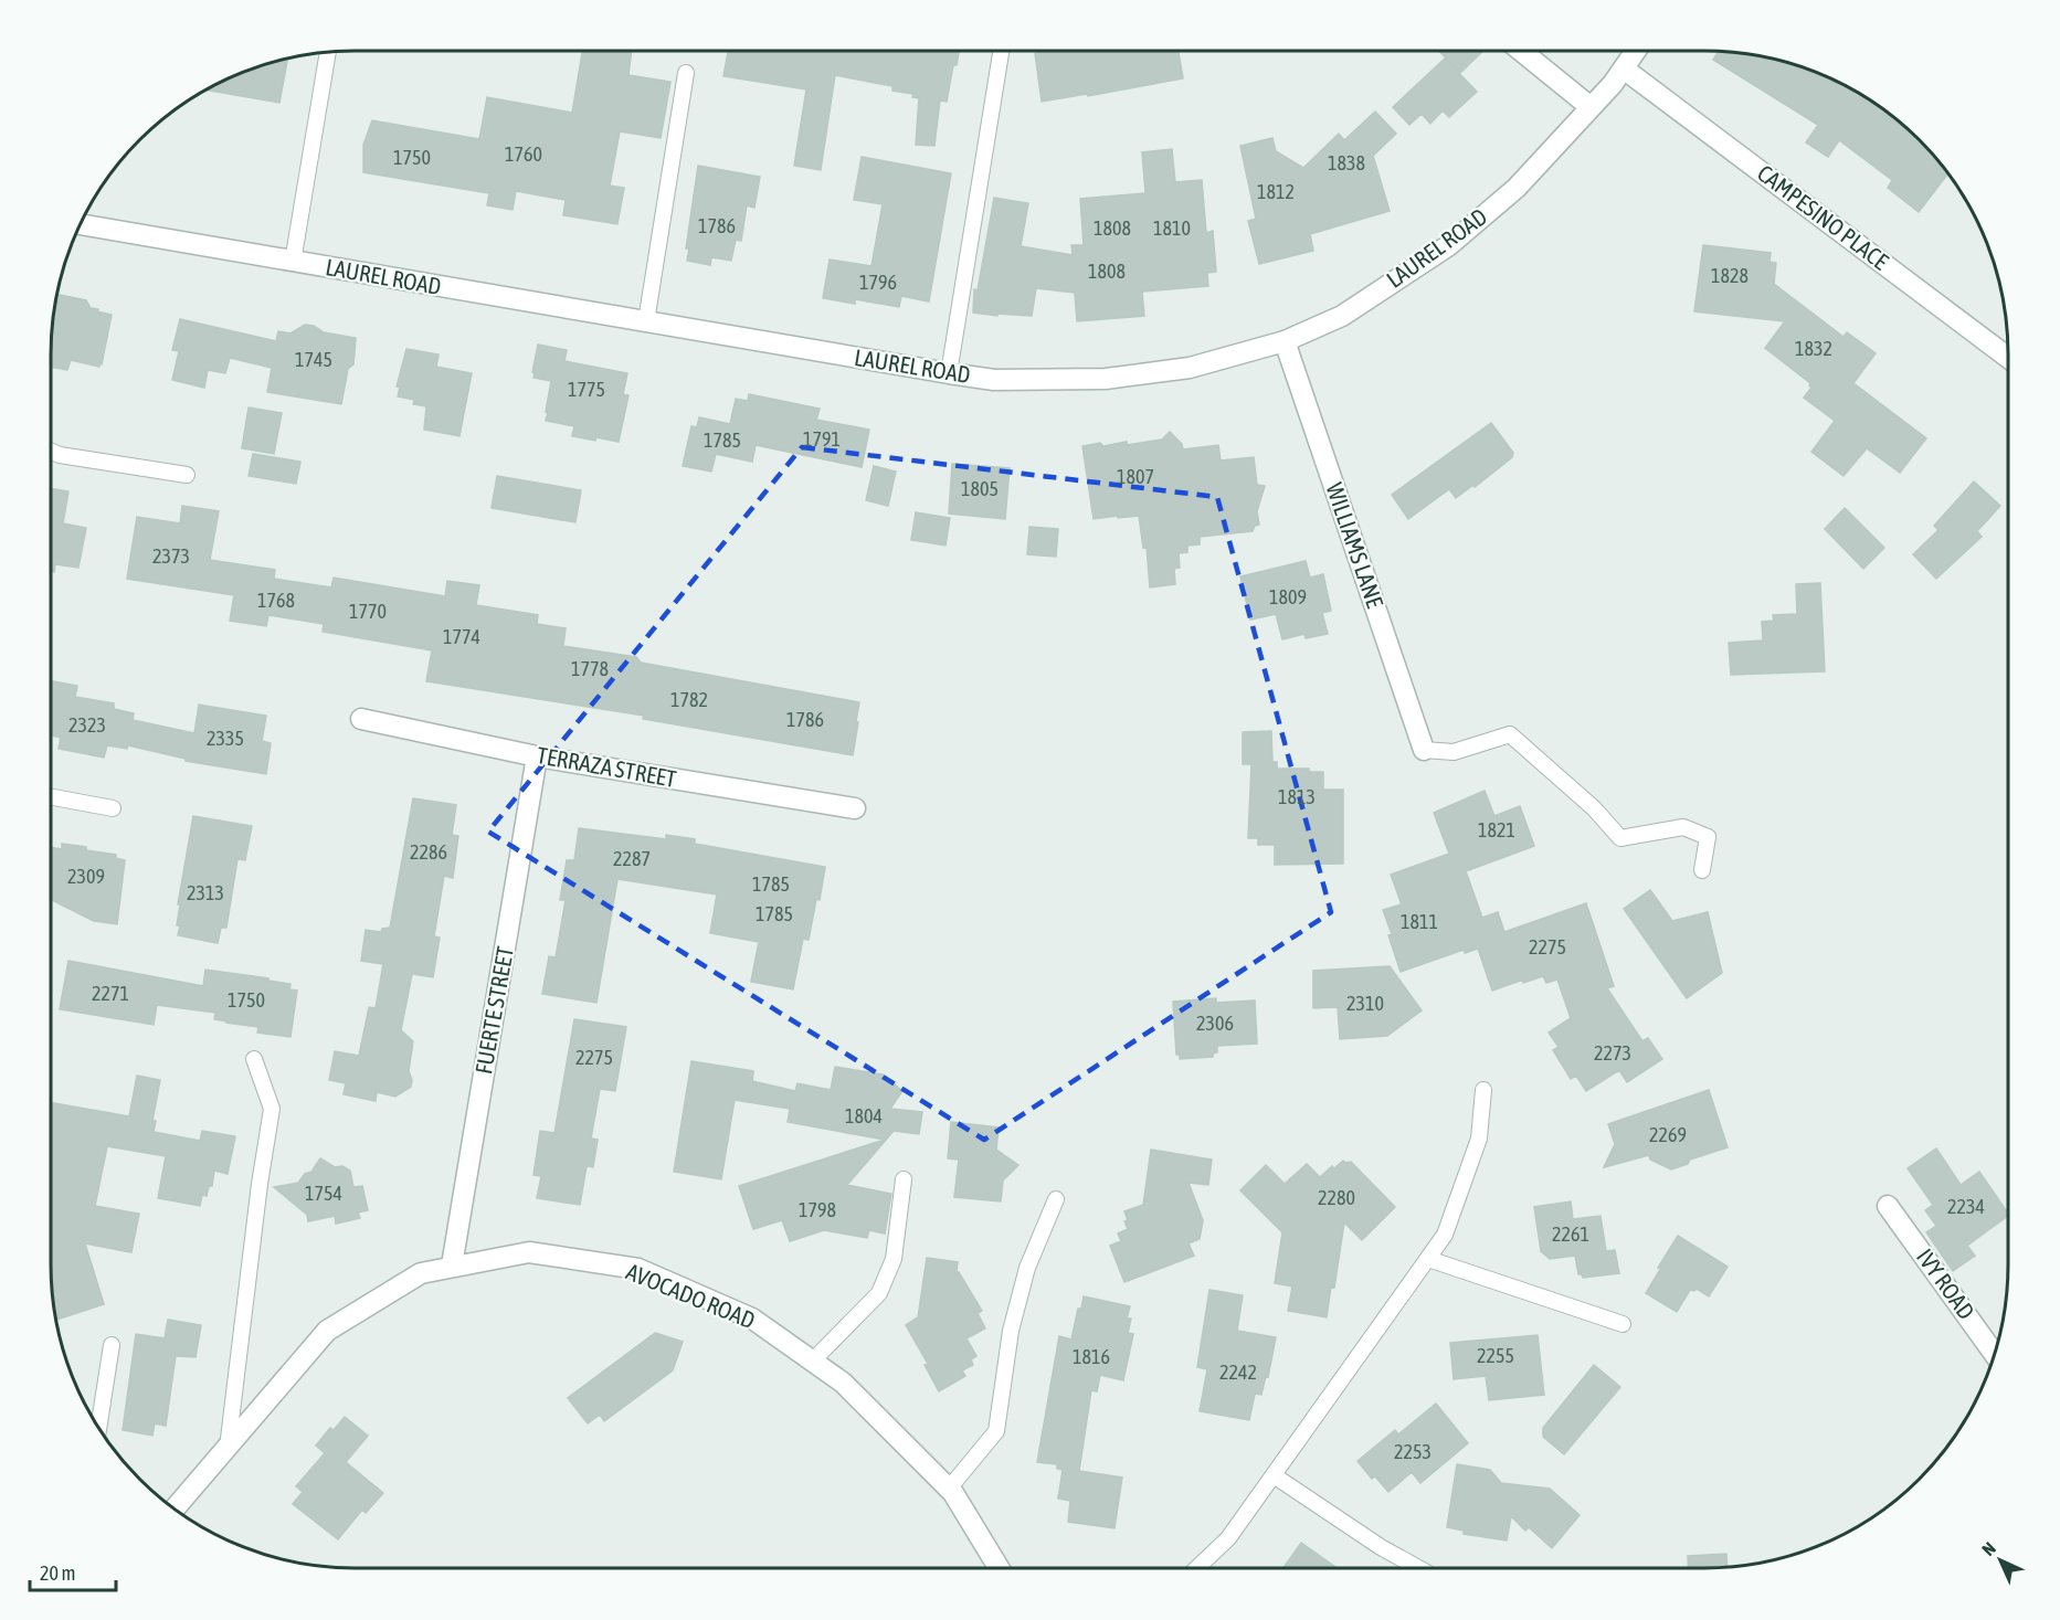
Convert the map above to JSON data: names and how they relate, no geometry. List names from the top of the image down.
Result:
{
  "streets": {
    "street": [
      "CAMPESINO PLACE",
      "LAUREL ROAD",
      "WILLIAMS LANE",
      "TERRAZA STREET",
      "FUERTE STREET",
      "IVY ROAD",
      "AVOCADO ROAD"
    ]
  },
  "crossings": [
    ["CAMPESINO PLACE", "LAUREL ROAD"],
    ["LAUREL ROAD", "WILLIAMS LANE"],
    ["TERRAZA STREET", "FUERTE STREET"],
    ["FUERTE STREET", "AVOCADO ROAD"]
  ],
  "house_numbers": [
    "1760",
    "1750",
    "1838",
    "1812",
    "1786",
    "1808",
    "1810",
    "1808",
    "1828",
    "1796",
    "1832",
    "1745",
    "1775",
    "1791",
    "1785",
    "1807",
    "1805",
    "2373",
    "1809",
    "1768",
    "1770",
    "1774",
    "1778",
    "1782",
    "1786",
    "2323",
    "2335",
    "1813",
    "1821",
    "2286",
    "2287",
    "2309",
    "1785",
    "2313",
    "1785",
    "1811",
    "2275",
    "2271",
    "1750",
    "2310",
    "2306",
    "2273",
    "2275",
    "1804",
    "2269",
    "1754",
    "2280",
    "2234",
    "1798",
    "2261",
    "2255",
    "1816",
    "2242",
    "2253"
  ],
  "scale_bar": "20 m",
  "north": "top left"
}
